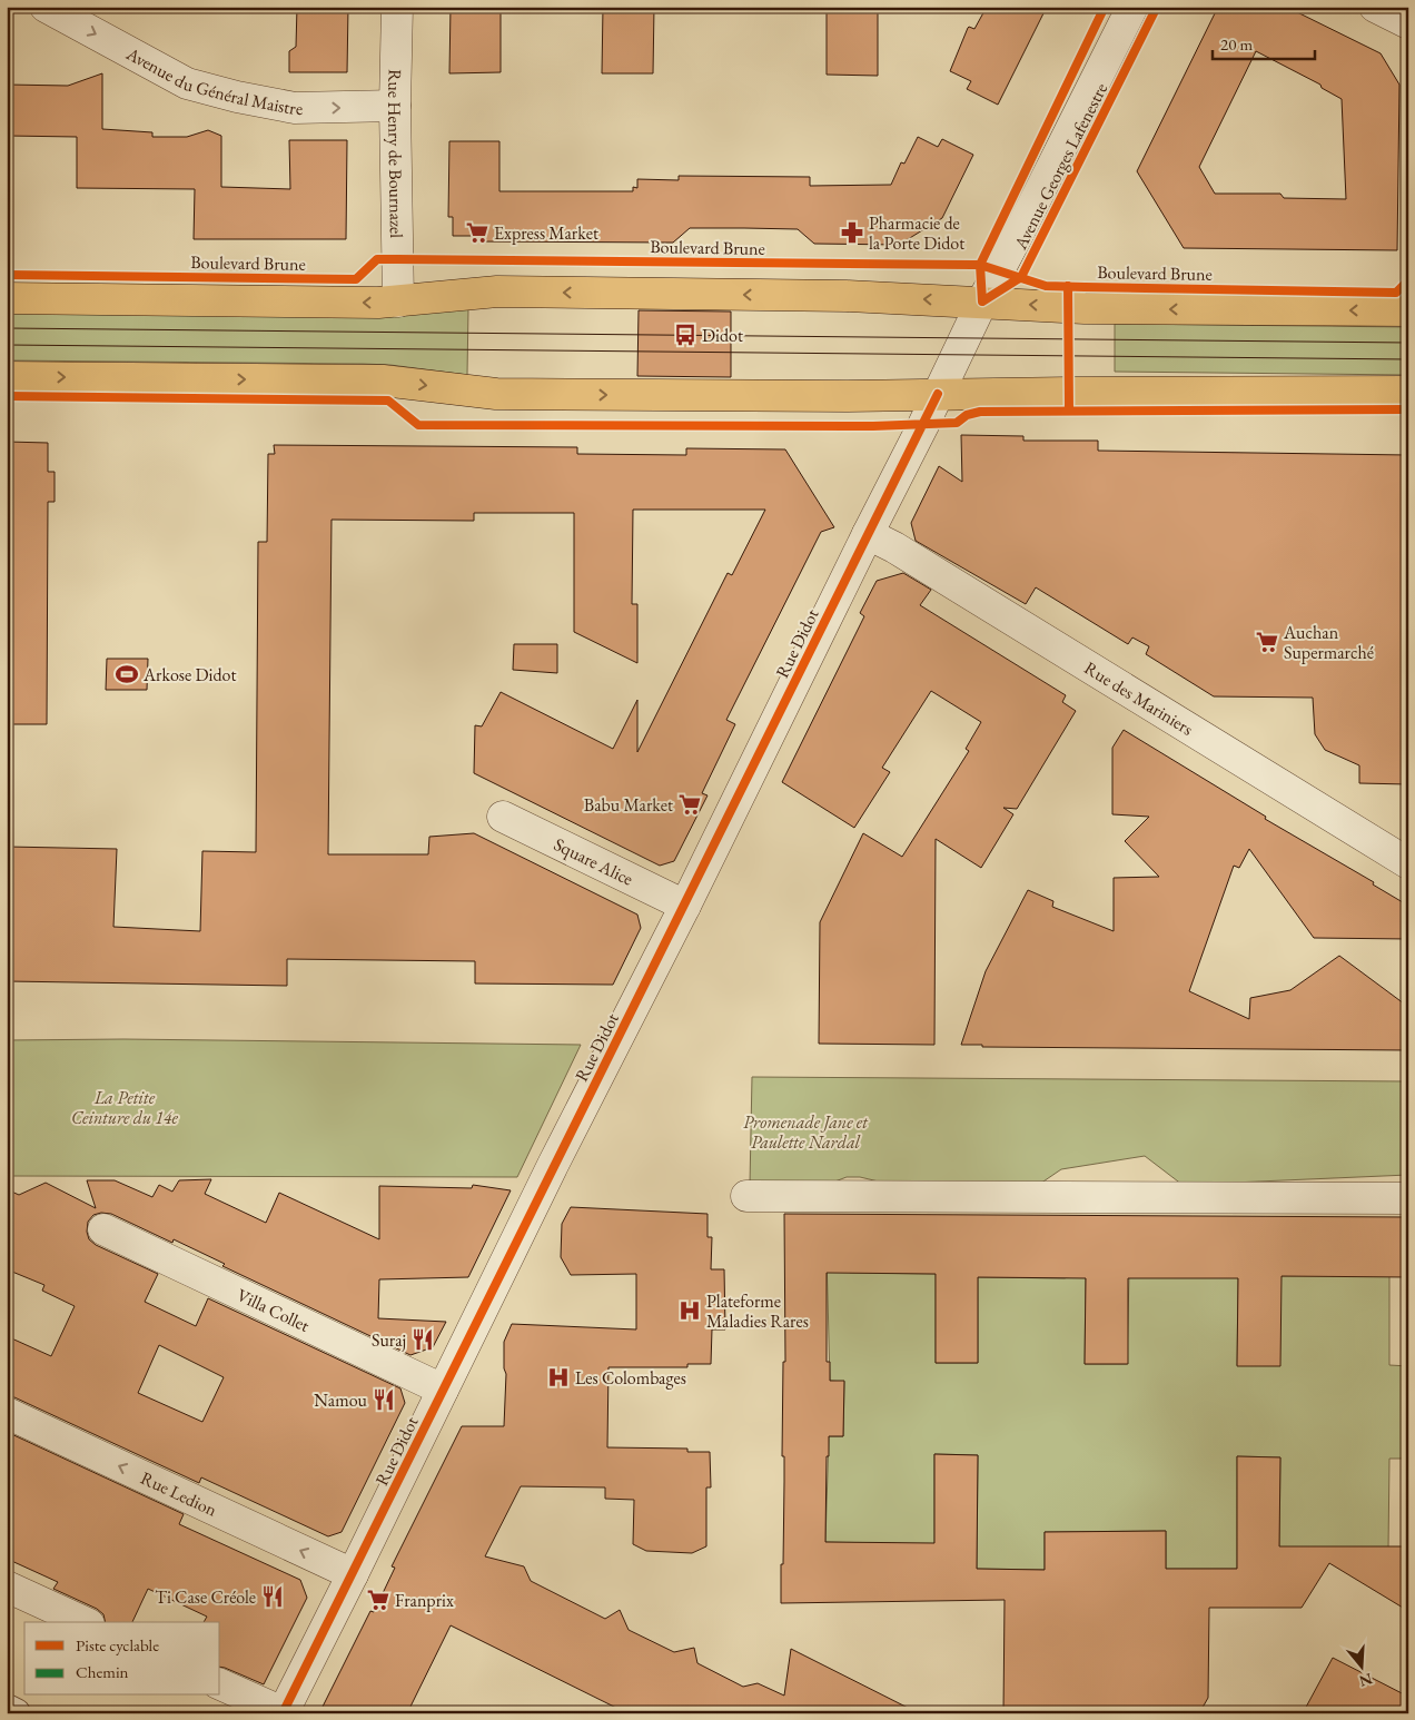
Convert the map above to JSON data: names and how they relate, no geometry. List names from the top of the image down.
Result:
{
  "streets": {
    "main road": ["Boulevard Brune"],
    "street": [
      "Avenue du Général Maistre",
      "Rue Henry de Bournazel",
      "Avenue Georges Lafenestre",
      "Rue Didot",
      "Rue des Mariniers",
      "Square Alice",
      "Villa Collet",
      "Rue Ledion"
    ]
  },
  "crossings": [
    ["Avenue du Général Maistre", "Rue Henry de Bournazel"],
    ["Rue Henry de Bournazel", "Boulevard Brune"],
    ["Avenue Georges Lafenestre", "Boulevard Brune"],
    ["Avenue Georges Lafenestre", "Rue Didot"],
    ["Rue Didot", "Rue des Mariniers"],
    ["Rue Didot", "Square Alice"],
    ["Rue Didot", "Villa Collet"],
    ["Rue Didot", "Rue Ledion"]
  ],
  "one_way": ["Avenue du Général Maistre"],
  "parks": ["La Petite Ceinture du 14e", "Promenade Jane et Paulette Nardal"],
  "places": {
    "supermarket": [
      "Express Market",
      "Auchan Supermarché",
      "Babu Market",
      "Franprix"
    ],
    "pharmacy": ["Pharmacie de la Porte Didot"],
    "bus stop": ["Didot"],
    "sports": ["Arkose Didot"],
    "hospital": ["Plateforme Maladies Rares", "Les Colombages"],
    "restaurant": ["Suraj", "Namou", "Ti Case Créole"]
  },
  "legend": ["Piste cyclable", "Chemin"],
  "scale_bar": "20 m",
  "north": "bottom"
}
